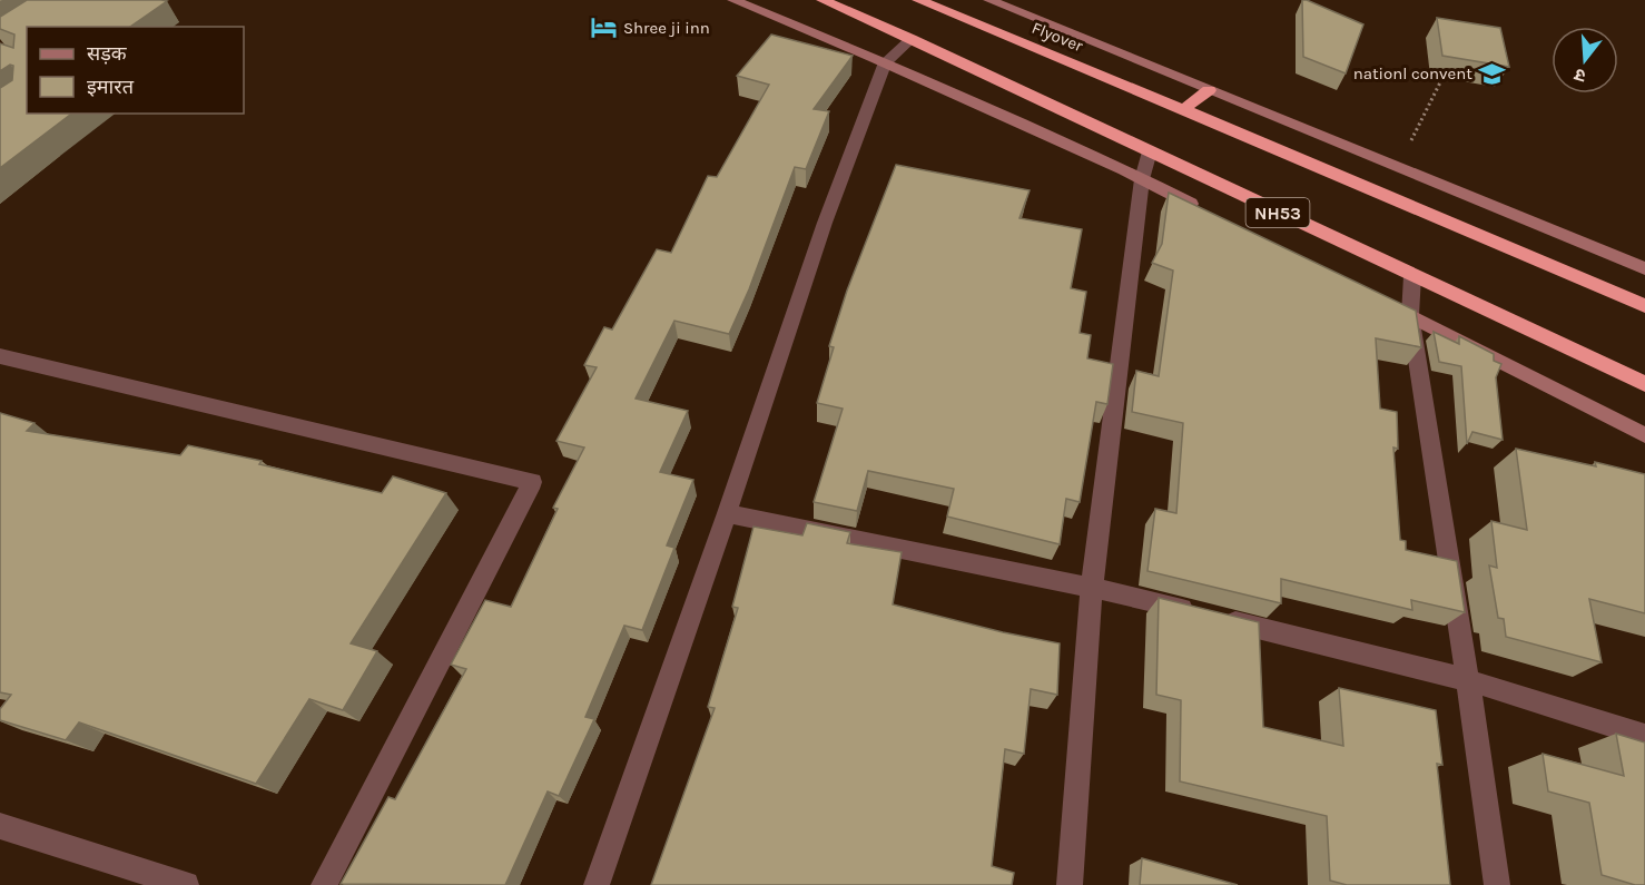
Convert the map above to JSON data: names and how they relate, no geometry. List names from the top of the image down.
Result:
{
  "streets": {
    "highway": ["Flyover", "NH53"]
  },
  "places": {
    "hotel": ["Shree ji inn"],
    "school or university": ["nationl convent"]
  },
  "legend": ["सड़क", "इमारत"],
  "north": "bottom"
}
